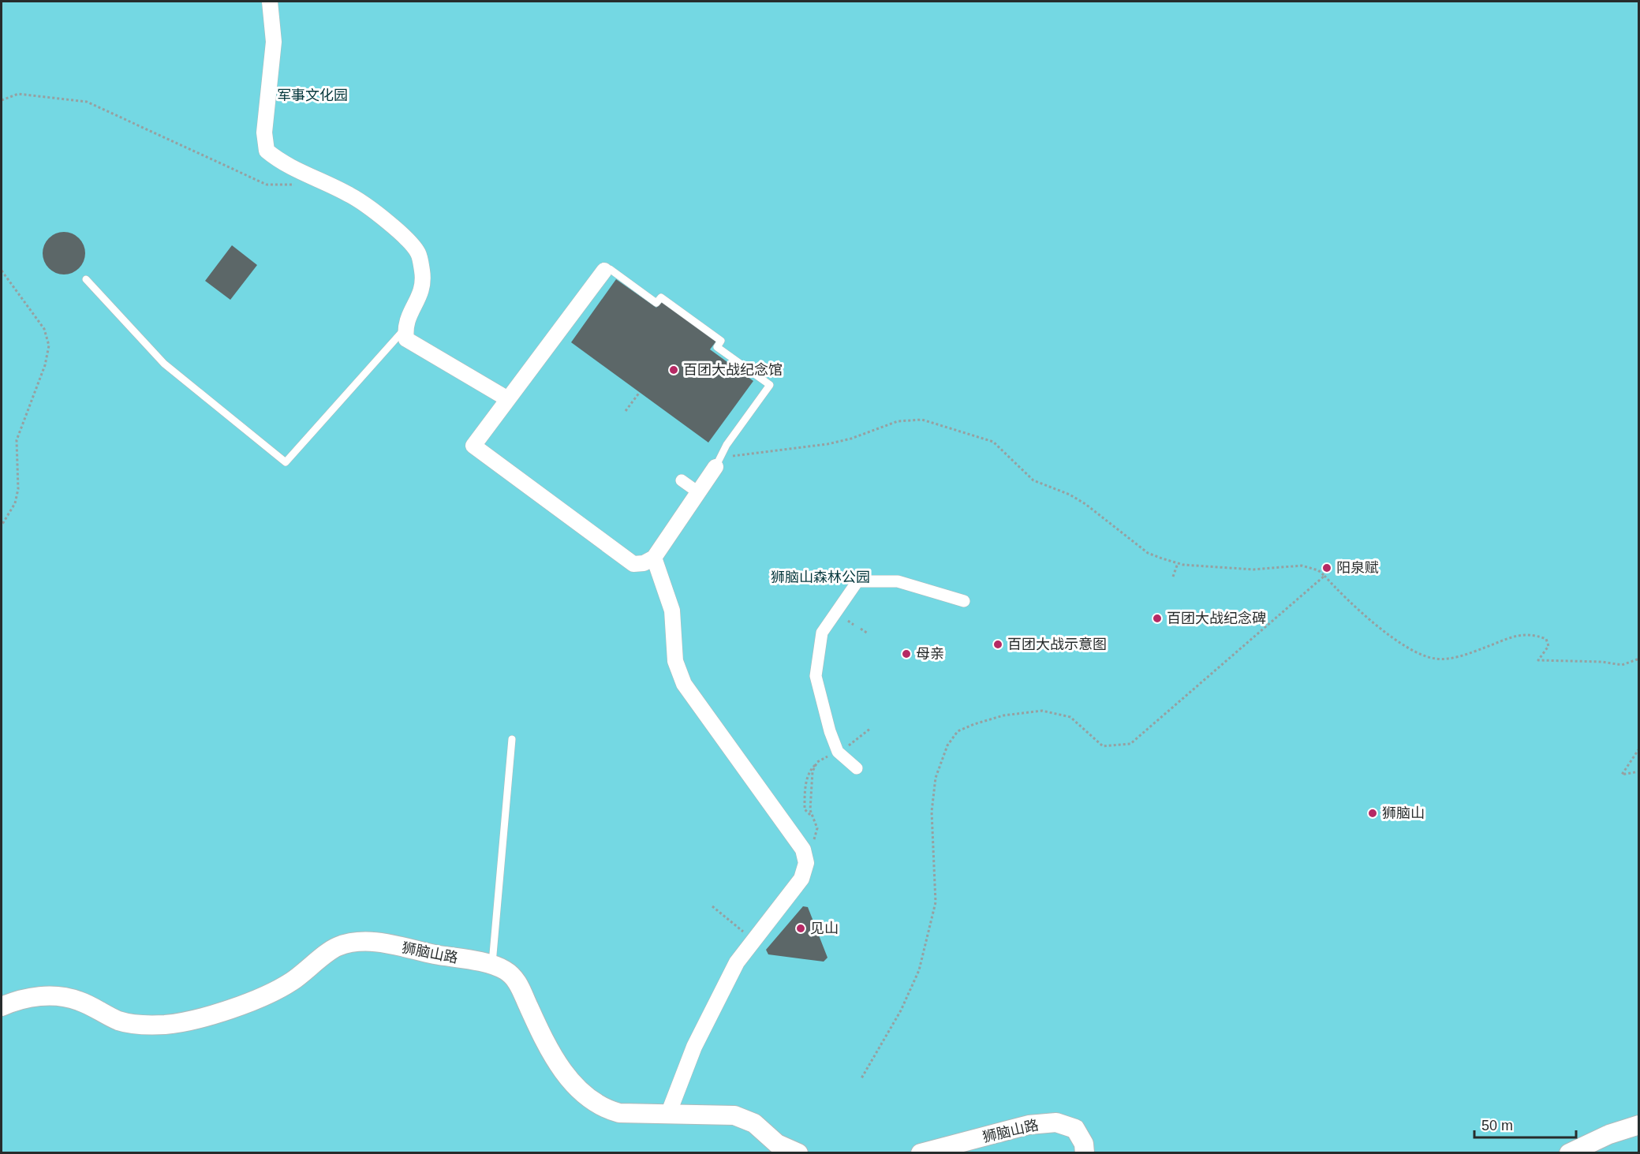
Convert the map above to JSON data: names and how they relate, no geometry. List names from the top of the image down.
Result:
{
  "streets": {
    "street": ["狮脑山路"]
  },
  "parks": ["军事文化园", "狮脑山森林公园"],
  "places": [
    "百团大战纪念馆",
    "阳泉赋",
    "百团大战纪念碑",
    "百团大战示意图",
    "母亲",
    "狮脑山",
    "见山"
  ],
  "scale_bar": "50 m"
}
